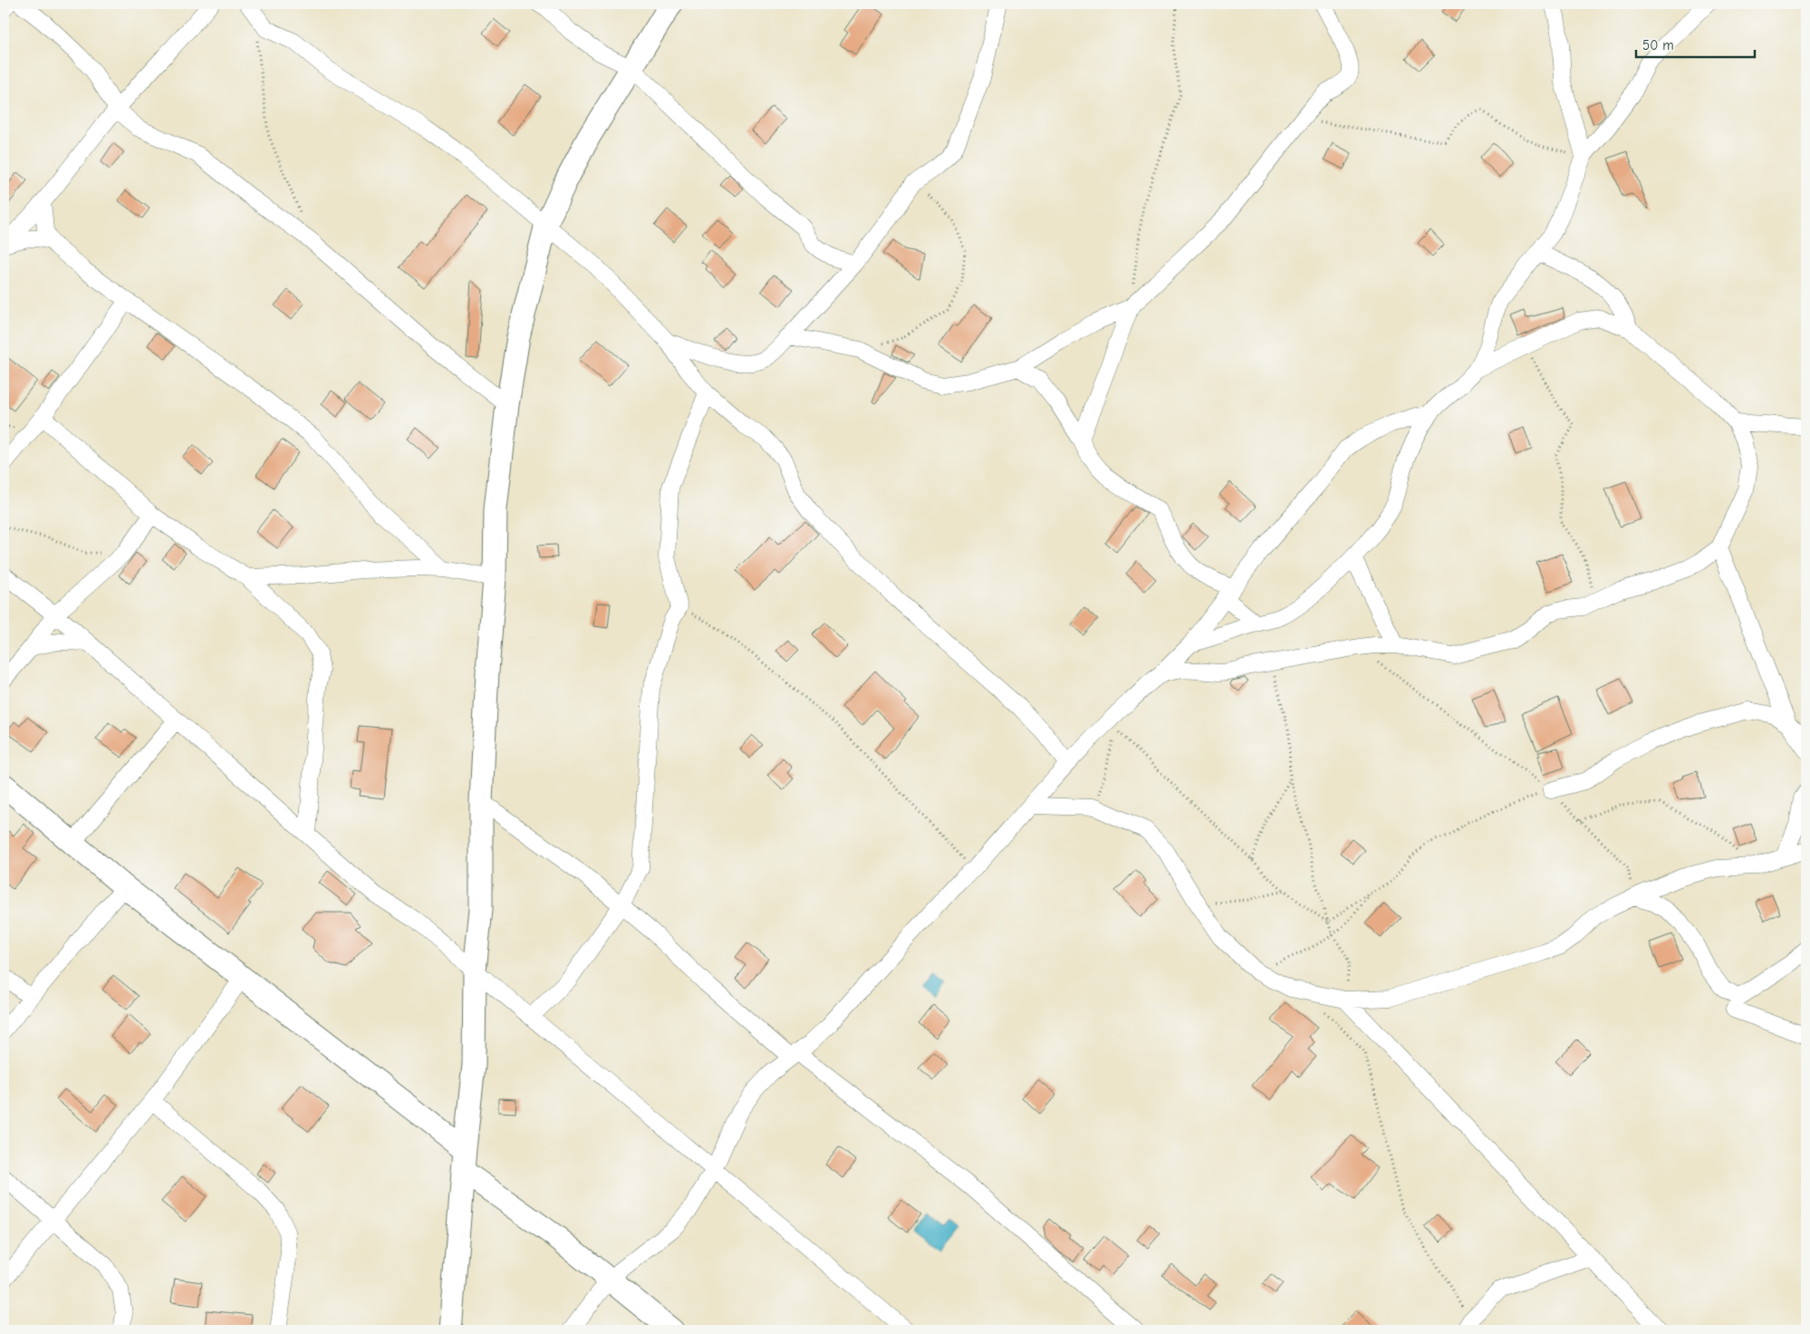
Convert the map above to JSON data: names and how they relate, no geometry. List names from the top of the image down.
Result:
{
  "scale_bar": "50 m"
}
